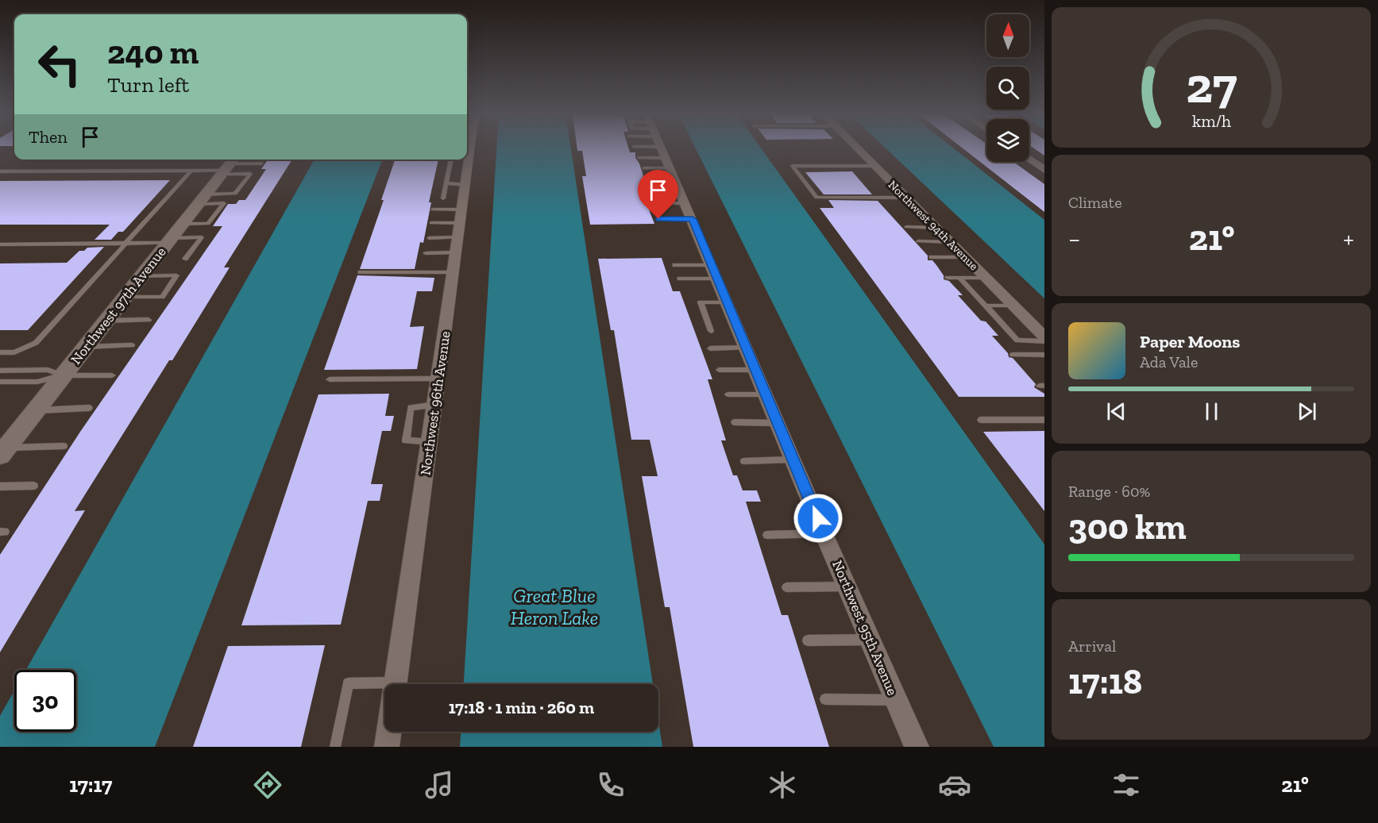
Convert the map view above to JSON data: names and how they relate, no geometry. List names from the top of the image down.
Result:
{
  "streets": {
    "street": [
      "Northwest 94th Avenue",
      "Northwest 97th Avenue",
      "Northwest 96th Avenue",
      "Northwest 95th Avenue"
    ]
  },
  "water": ["Great Blue Heron Lake"],
  "north": "top",
  "page": {
    "turn": ["240 m", "Turn left"],
    "then": "Then",
    "tile": [
      "Climate",
      ["Range · 60%", "300 km"],
      ["Arrival", "17:18"]
    ],
    "heat": ["−", "21°", "+"],
    "song": ["Paper Moons", "Ada Vale"],
    "limit": "30",
    "trip": "17:18 · 1 min · 260 m",
    "tabs": ["17:17", "21°"],
    "gauge": ["27", "km/h"]
  }
}
